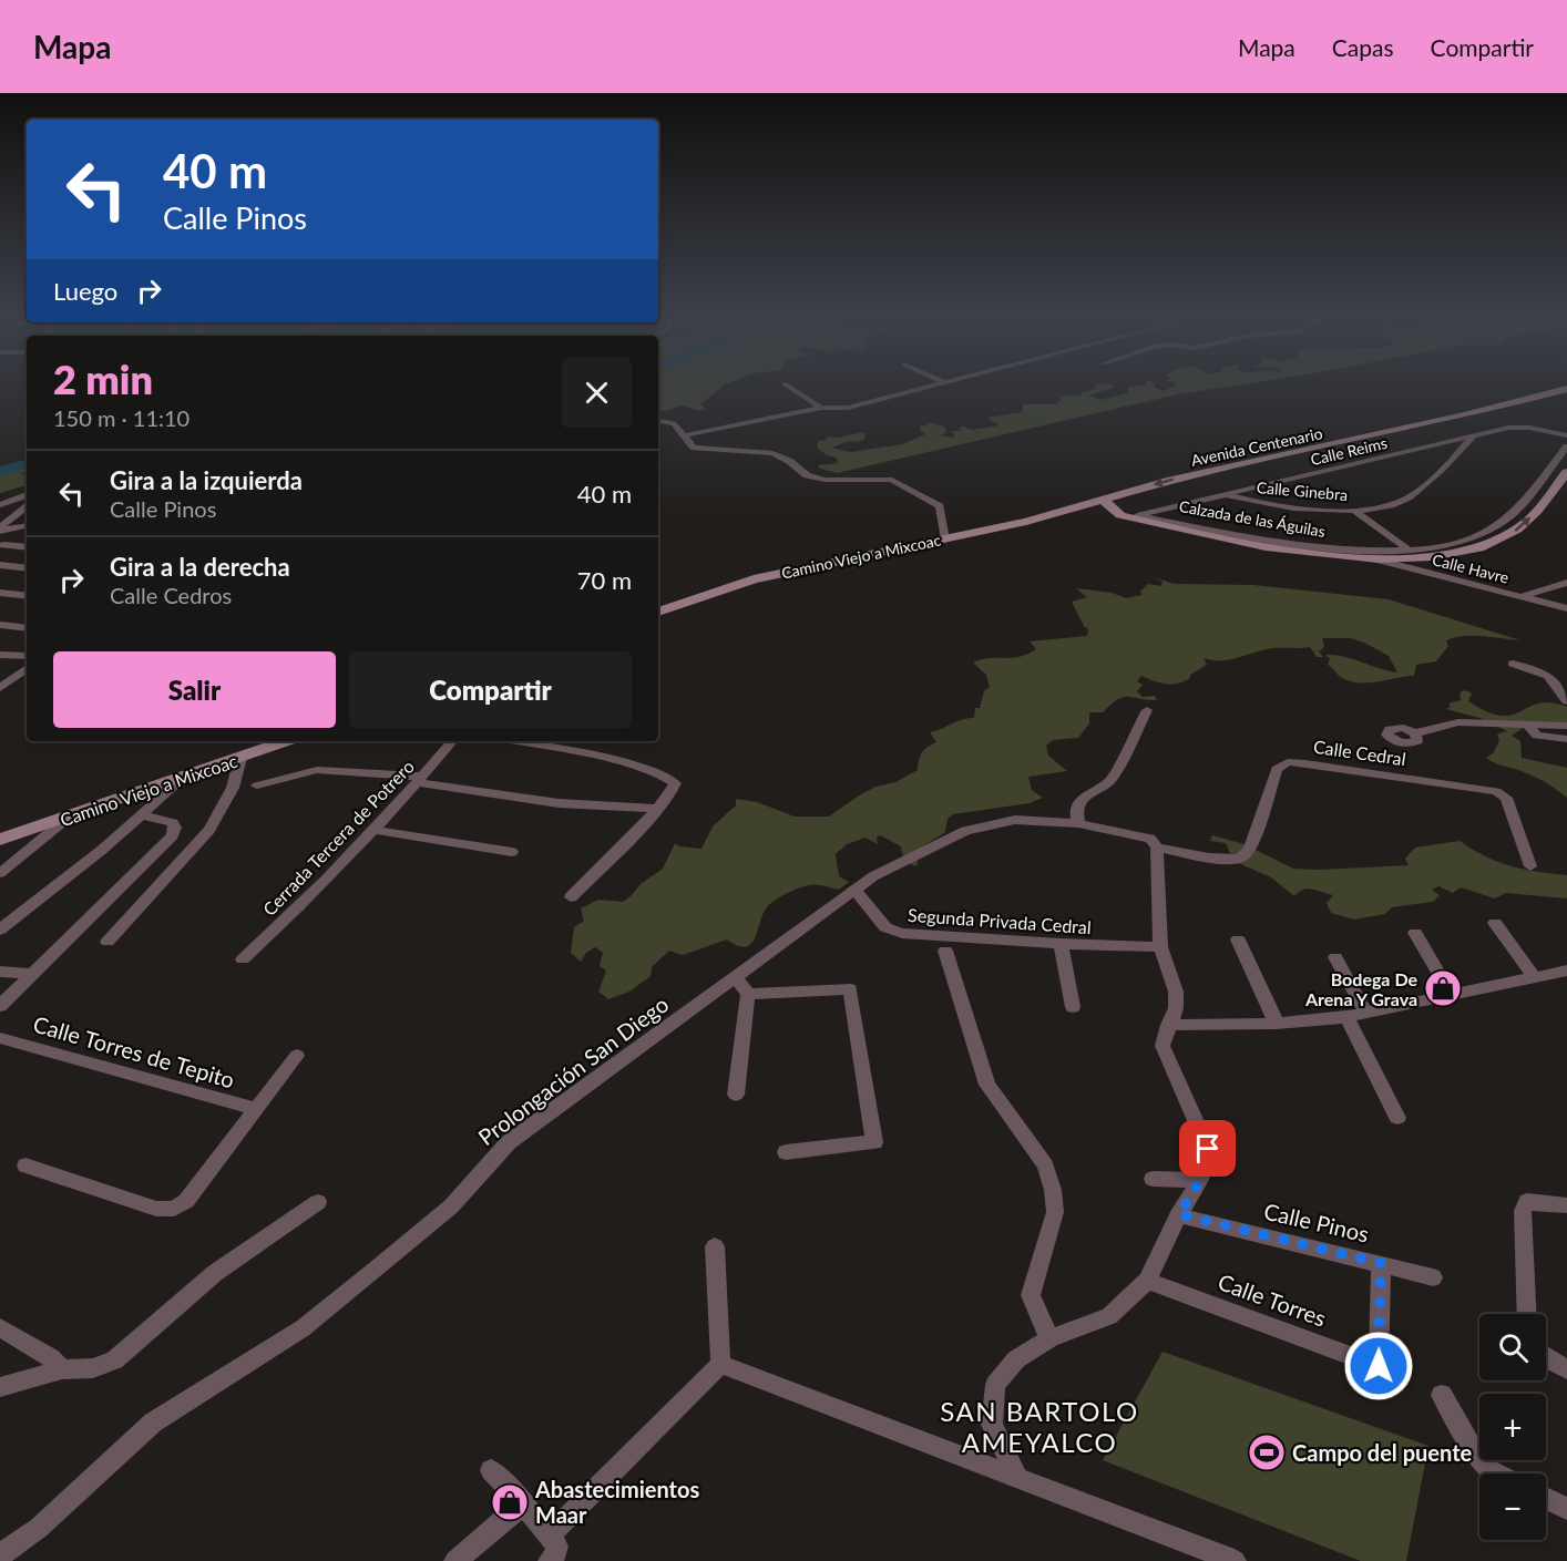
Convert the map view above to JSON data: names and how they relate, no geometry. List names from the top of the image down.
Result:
{
  "streets": {
    "main road": ["Avenida Centenario", "Calzada de las Águilas", "Camino Viejo a Mixcoac"],
    "street": [
      "Calle Reims",
      "Calle Ginebra",
      "Calle Havre",
      "Calle Cedral",
      "Cerrada Tercera de Potrero",
      "Segunda Privada Cedral",
      "Calle Torres de Tepito",
      "Prolongación San Diego",
      "Calle Pinos",
      "Calle Torres"
    ]
  },
  "crossings": [
    ["Avenida Centenario", "Calzada de las Águilas"],
    ["Avenida Centenario", "Camino Viejo a Mixcoac"],
    ["Calle Reims", "Calle Ginebra"],
    ["Calle Reims", "Calzada de las Águilas"],
    ["Calle Ginebra", "Calle Havre"],
    ["Calzada de las Águilas", "Camino Viejo a Mixcoac"],
    ["Calzada de las Águilas", "Calle Havre"],
    ["Calle Cedral", "Prolongación San Diego"],
    ["Segunda Privada Cedral", "Prolongación San Diego"],
    ["Calle Pinos", "Calle Torres"]
  ],
  "one_way": ["Avenida Centenario"],
  "districts": ["SAN BARTOLO AMEYALCO"],
  "places": {
    "shop": ["Bodega De Arena Y Grava", "Abastecimientos Maar"],
    "sports": ["Campo del puente"]
  },
  "page": {
    "header": "Mapa",
    "nav": ["Mapa", "Capas", "Compartir"],
    "turn": ["40 m", "Calle Pinos"],
    "then": "Luego",
    "heading": ["2 min", "150 m · 11:10"],
    "list": [
      {
        "name": "Gira a la izquierda",
        "note": "Calle Pinos",
        "value": "40 m"
      },
      {
        "name": "Gira a la derecha",
        "note": "Calle Cedros",
        "value": "70 m"
      }
    ],
    "buttons": ["Salir", "Compartir"],
    "map_buttons": ["+", "−"]
  }
}
